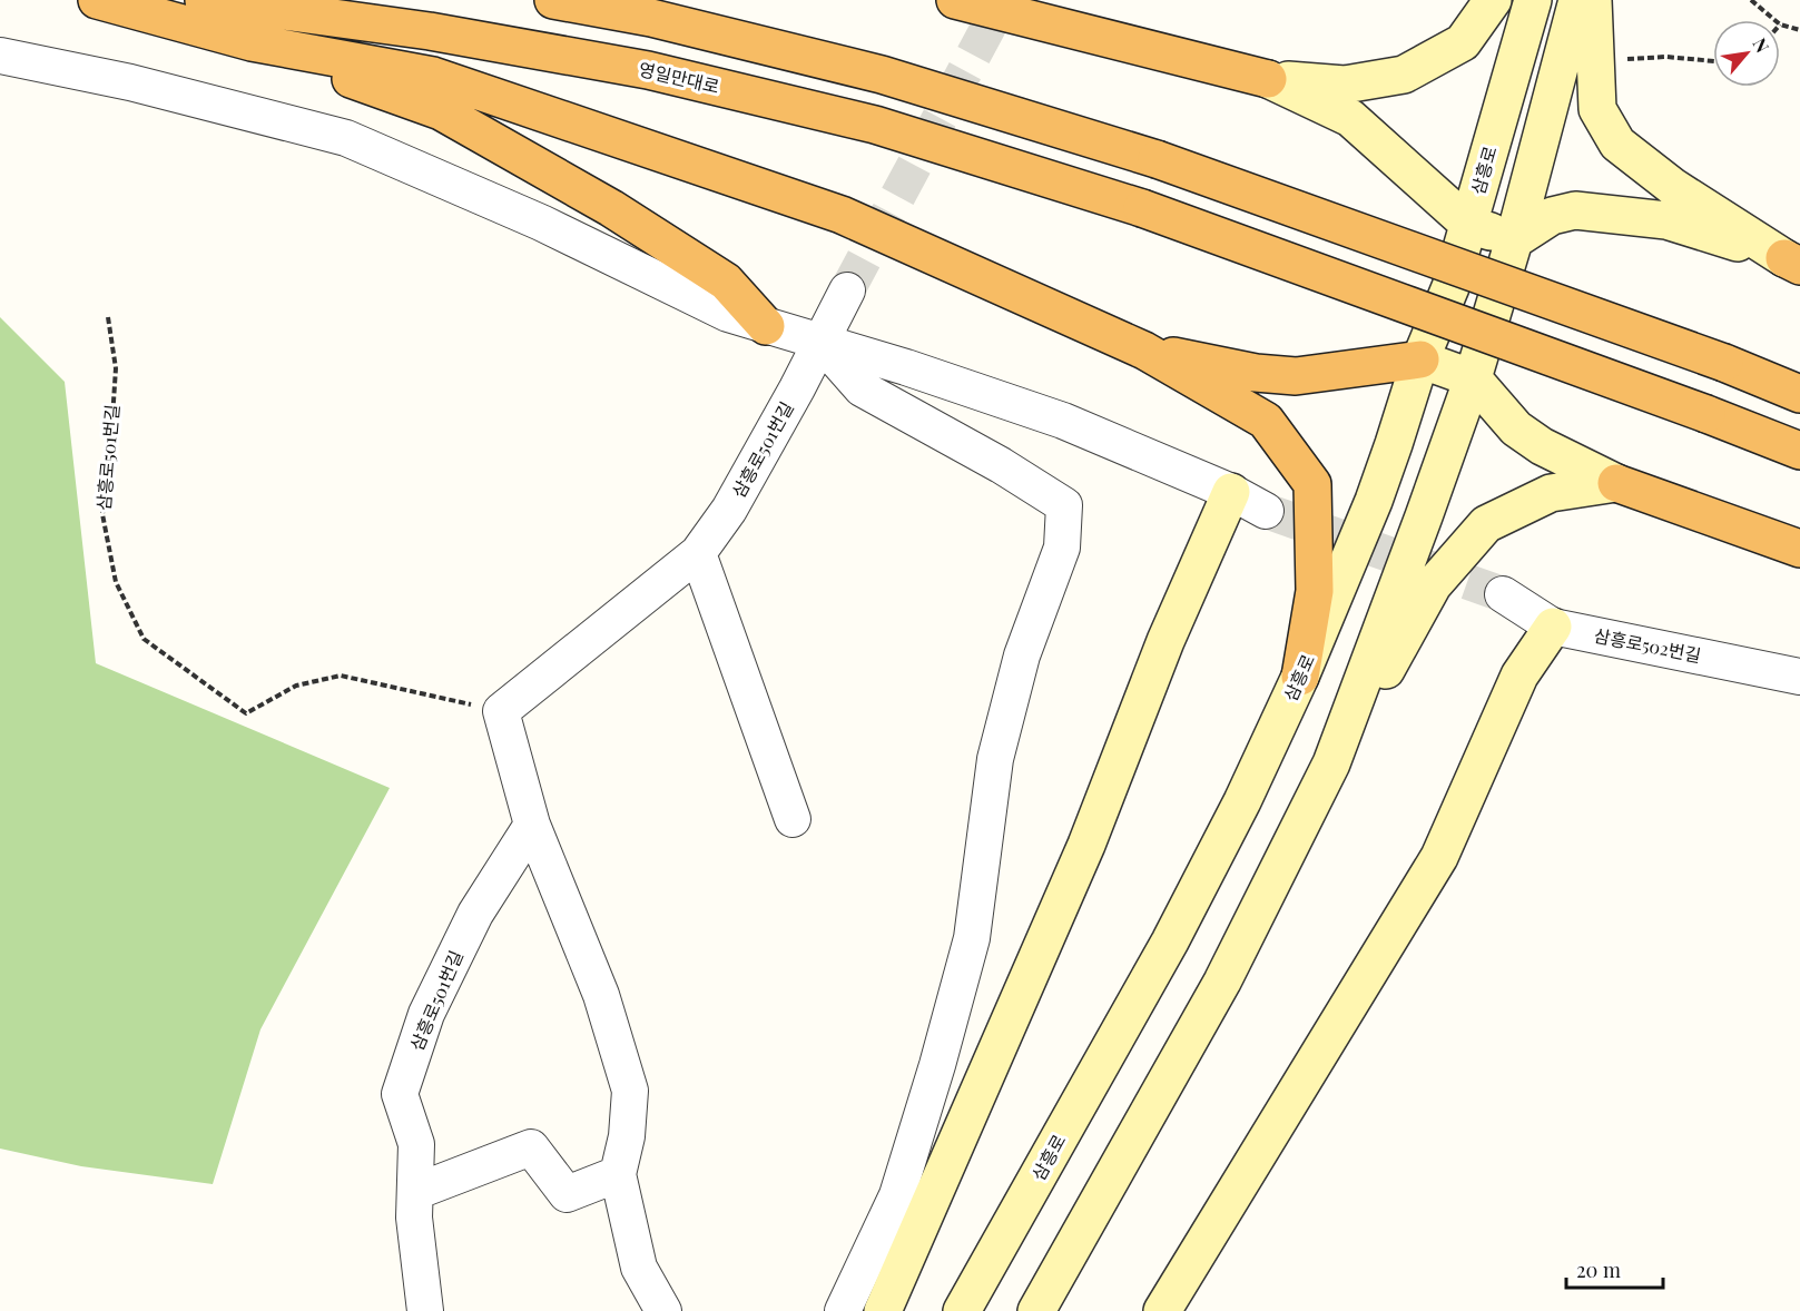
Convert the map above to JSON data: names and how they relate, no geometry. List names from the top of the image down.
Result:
{
  "streets": {
    "highway": ["영일만대로"],
    "main road": ["삼흥로"],
    "street": ["삼흥로501번길", "삼흥로502번길"]
  },
  "scale_bar": "20 m",
  "north": "top right"
}
